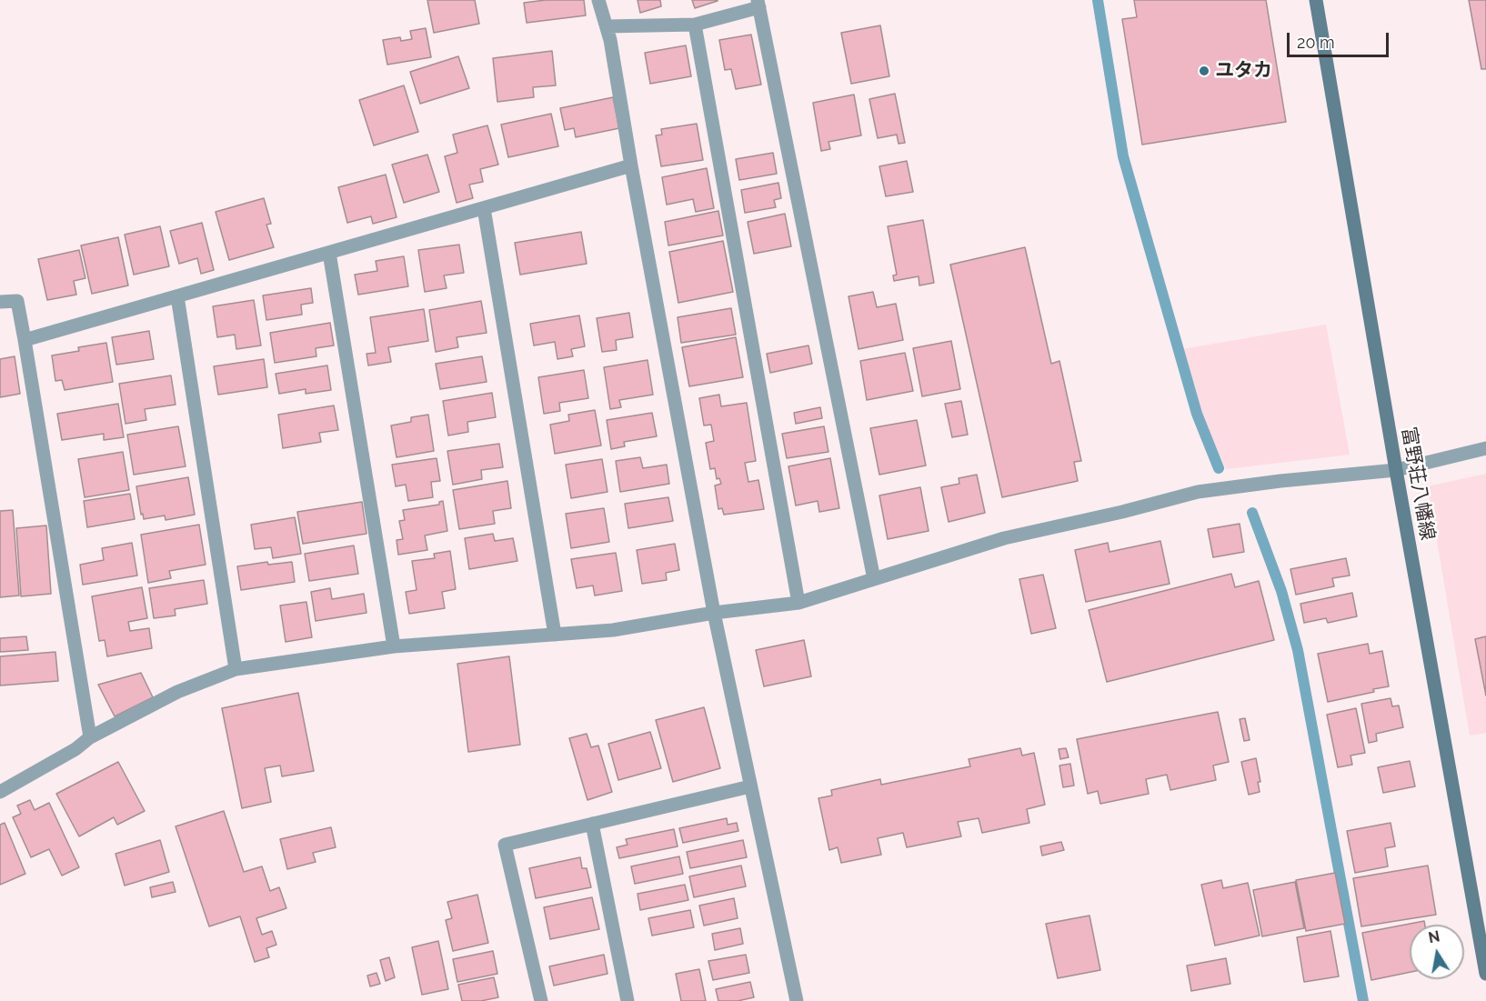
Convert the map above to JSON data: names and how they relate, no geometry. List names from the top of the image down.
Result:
{
  "streets": {
    "main road": ["富野荘八幡線"]
  },
  "places": ["ユタカ"],
  "scale_bar": "20 m",
  "north": "top"
}
